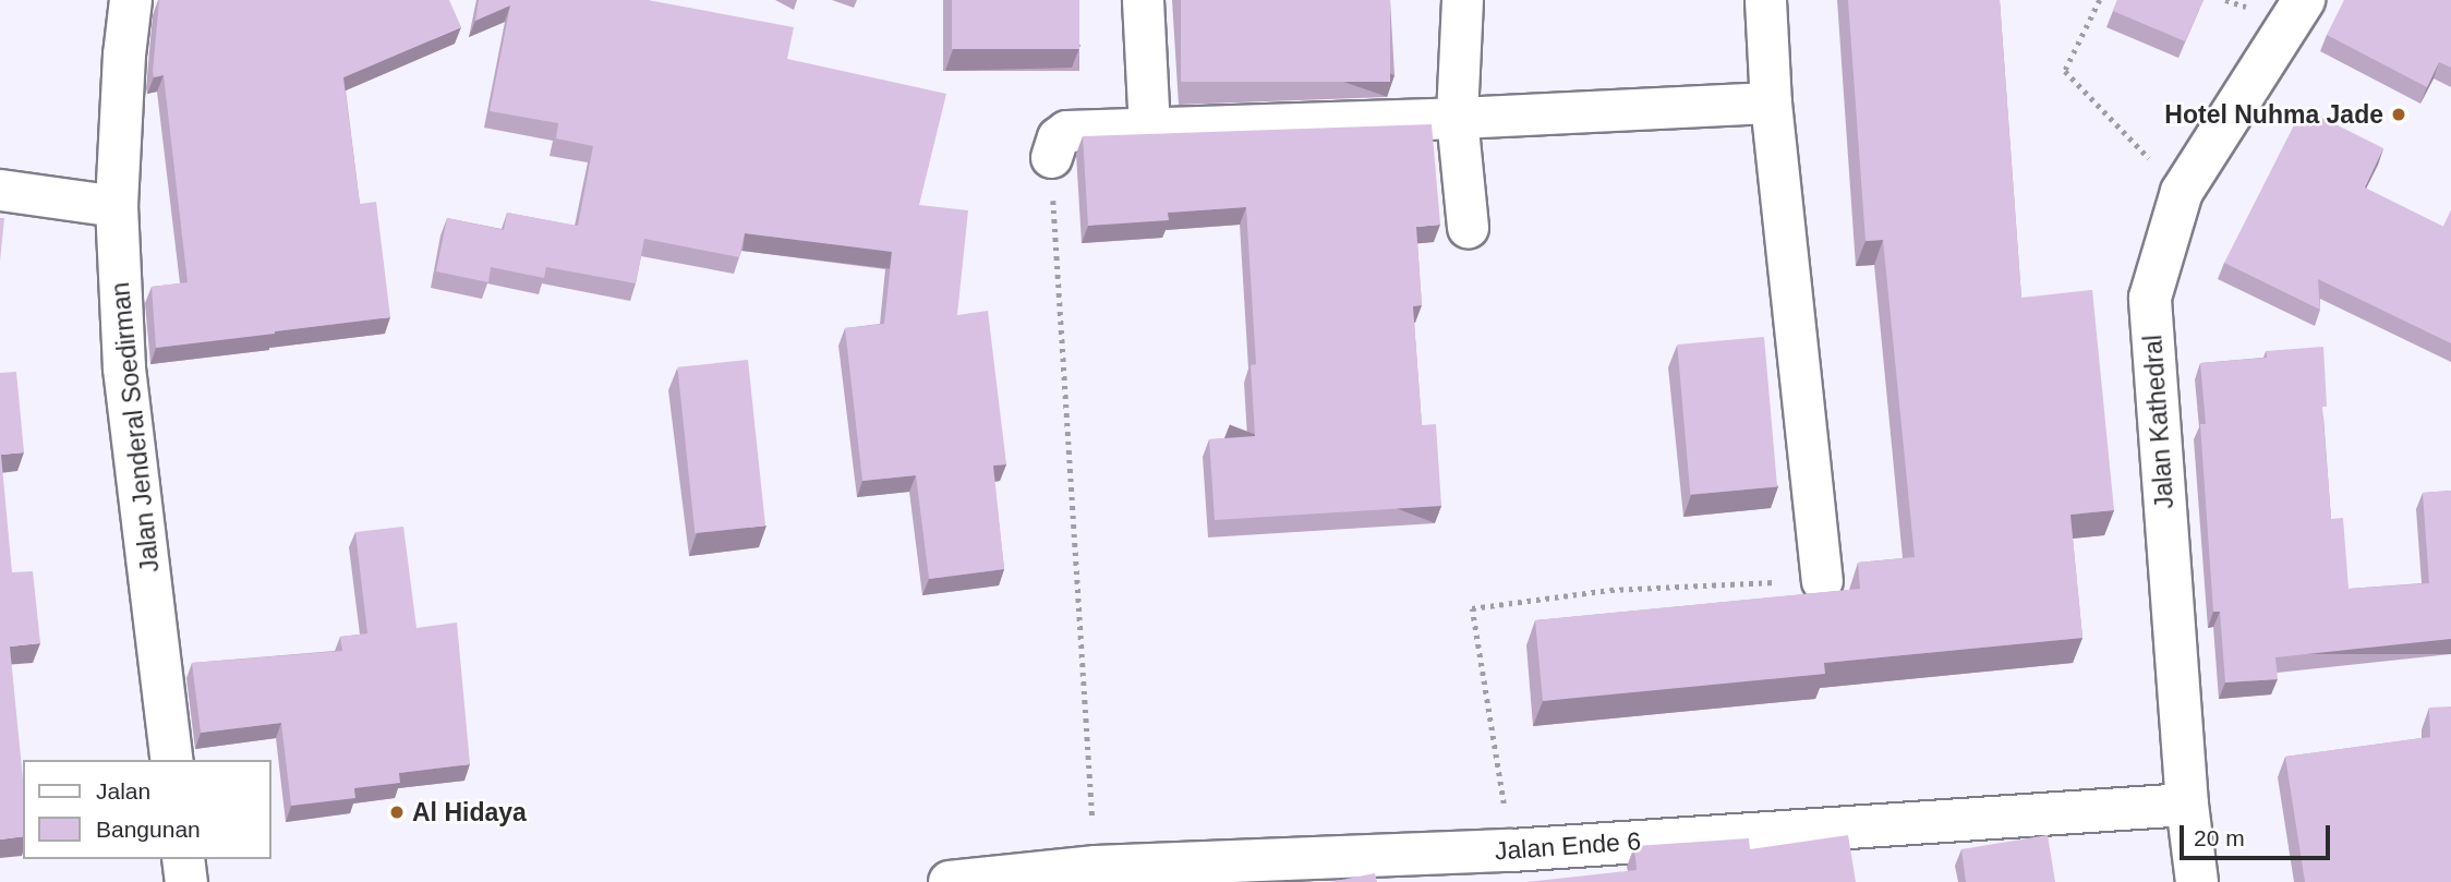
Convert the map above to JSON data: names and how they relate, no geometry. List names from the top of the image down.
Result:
{
  "streets": {
    "main road": ["Jalan Kathedral", "Jalan Jenderal Soedirman", "Jalan Ende 6"]
  },
  "crossings": [
    ["Jalan Kathedral", "Jalan Ende 6"]
  ],
  "places": ["Hotel Nuhma Jade", "Al Hidaya"],
  "legend": ["Jalan", "Bangunan"],
  "scale_bar": "20 m"
}
